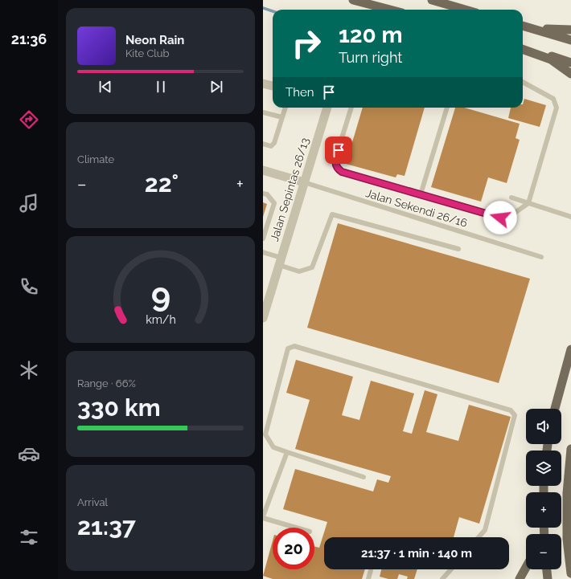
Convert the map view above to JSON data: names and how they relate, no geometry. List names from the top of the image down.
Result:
{
  "streets": {
    "street": ["Jalan Sepintas 26/13"],
    "lane": ["Jalan Sekendi 26/16"]
  },
  "crossings": [
    ["Jalan Sepintas 26/13", "Jalan Sekendi 26/16"]
  ],
  "page": {
    "tabs": "21:36",
    "turn": ["120 m", "Turn right"],
    "song": ["Neon Rain", "Kite Club"],
    "then": "Then",
    "tile": [
      "Climate",
      ["Range · 66%", "330 km"],
      ["Arrival", "21:37"]
    ],
    "heat": ["−", "22°", "+"],
    "map_buttons": ["+", "−"],
    "limit": "20",
    "trip": "21:37 · 1 min · 140 m",
    "gauge": ["9", "km/h"]
  }
}
